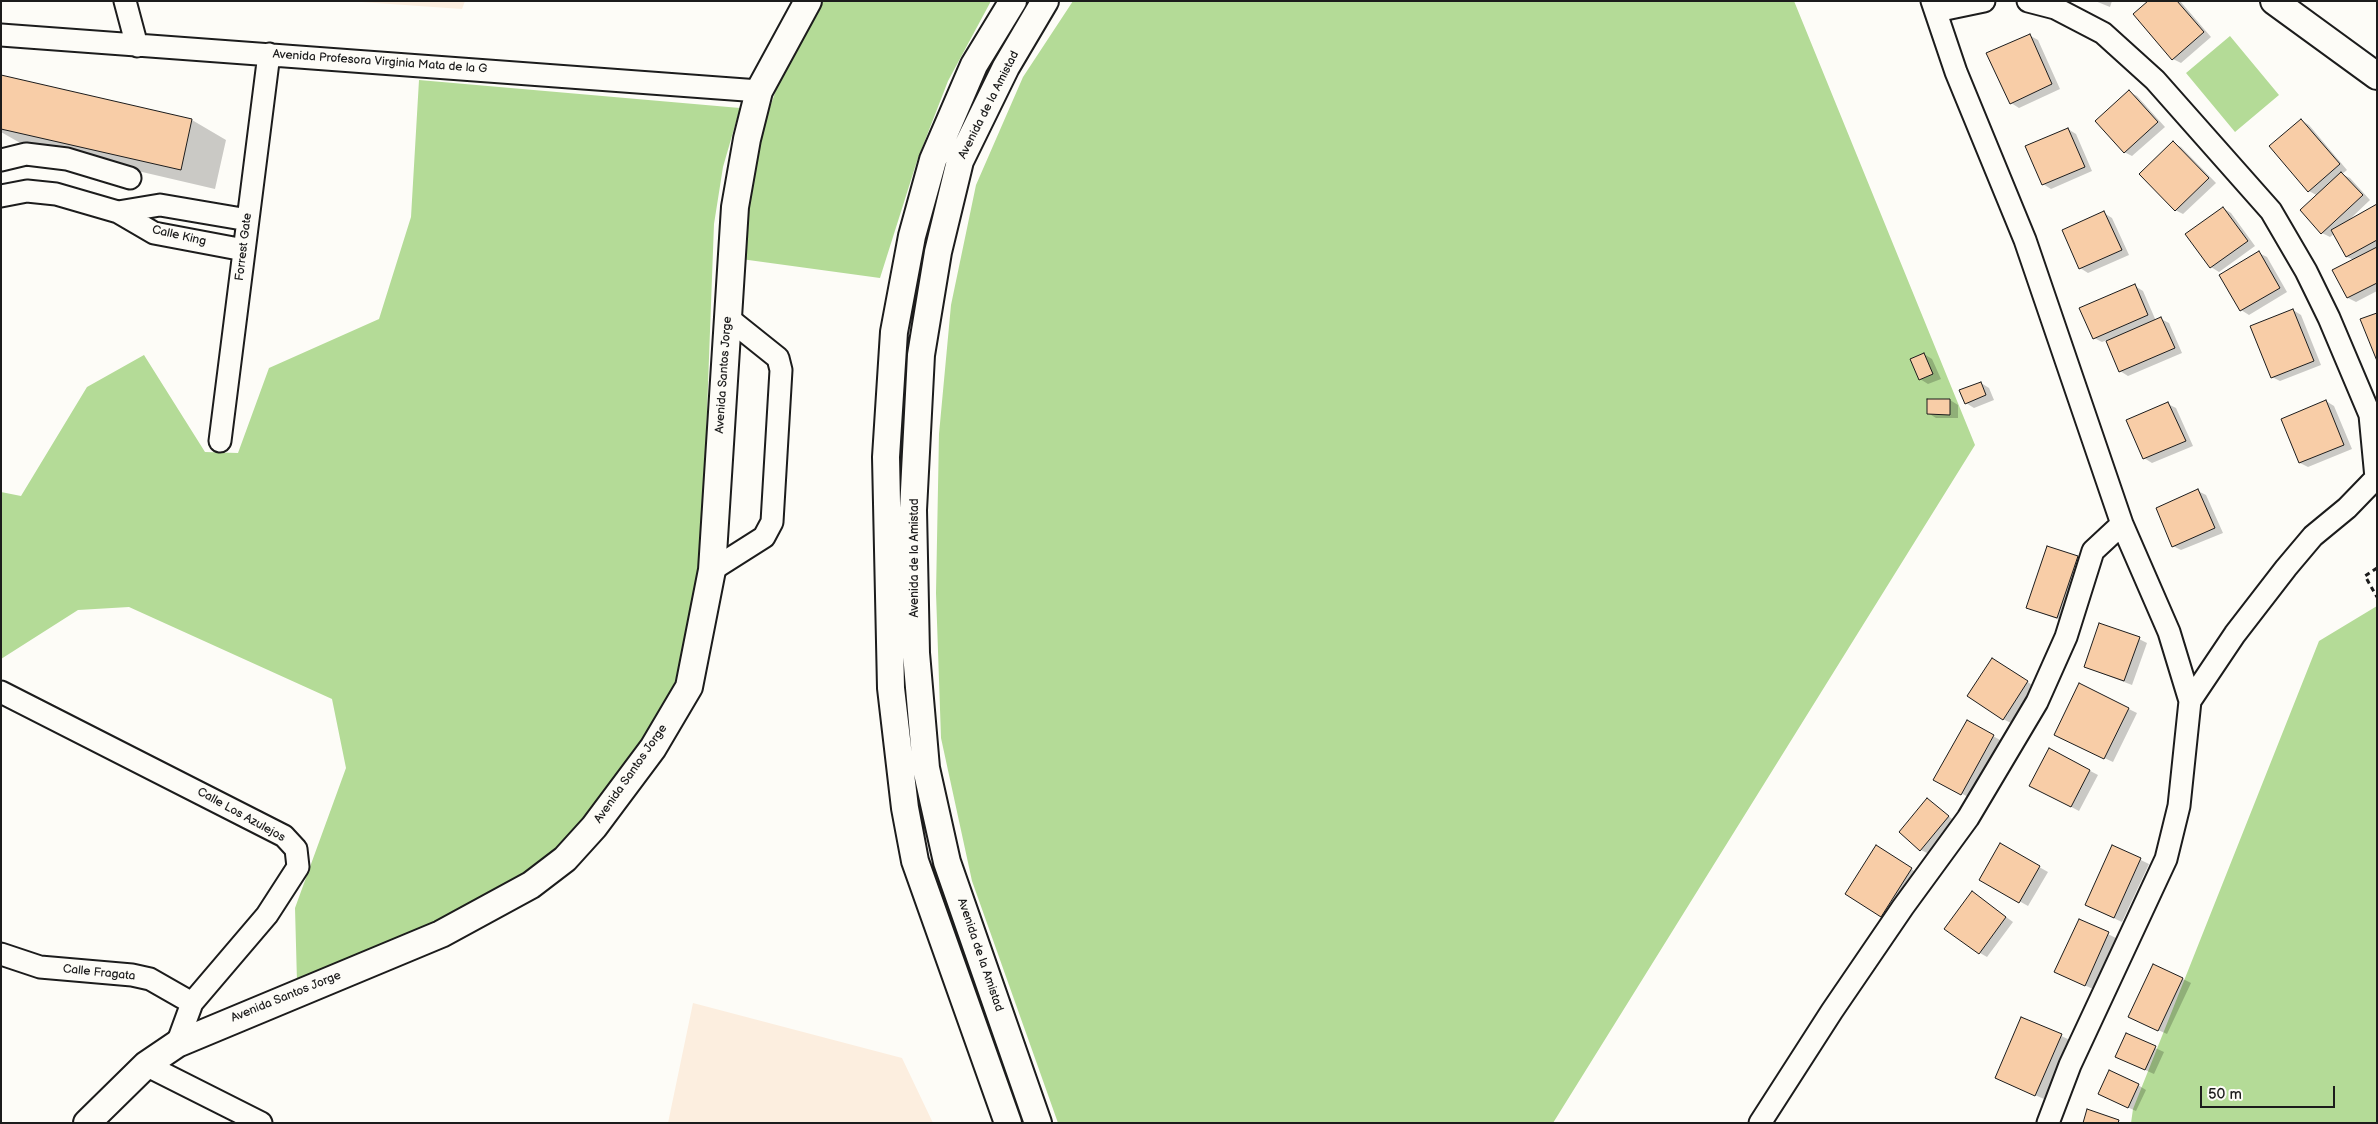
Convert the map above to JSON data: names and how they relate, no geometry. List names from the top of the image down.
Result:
{
  "streets": {
    "main road": ["Avenida de la Amistad", "Avenida Santos Jorge"],
    "street": [
      "Avenida Profesora Virginia Mata de la G",
      "Calle King",
      "Forrest Gate",
      "Calle Los Azulejos",
      "Calle Fragata"
    ]
  },
  "crossings": [
    ["Avenida Profesora Virginia Mata de la G", "Forrest Gate"],
    ["Avenida Profesora Virginia Mata de la G", "Avenida Santos Jorge"],
    ["Calle King", "Forrest Gate"],
    ["Avenida Santos Jorge", "Calle Los Azulejos"],
    ["Calle Los Azulejos", "Calle Fragata"]
  ],
  "scale_bar": "50 m"
}
